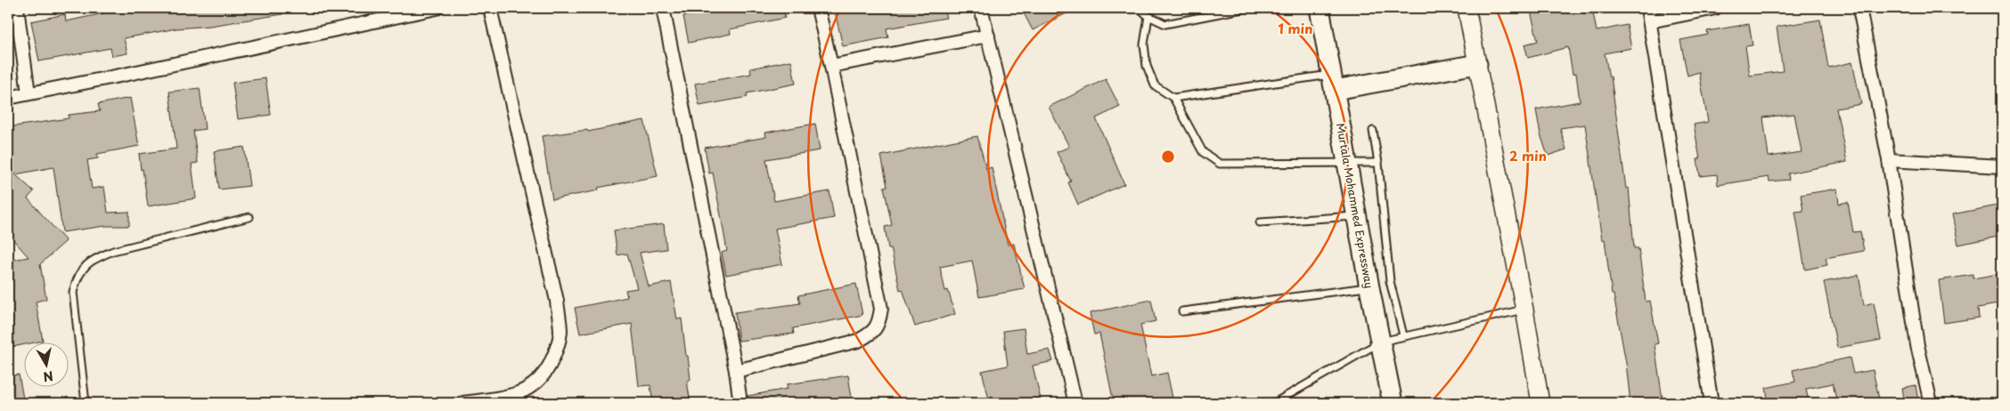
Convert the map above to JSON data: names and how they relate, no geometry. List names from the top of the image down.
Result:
{
  "streets": {
    "main road": ["Murtala Mohammed Expressway"]
  },
  "north": "bottom",
  "rings": ["1 min", "2 min"]
}
